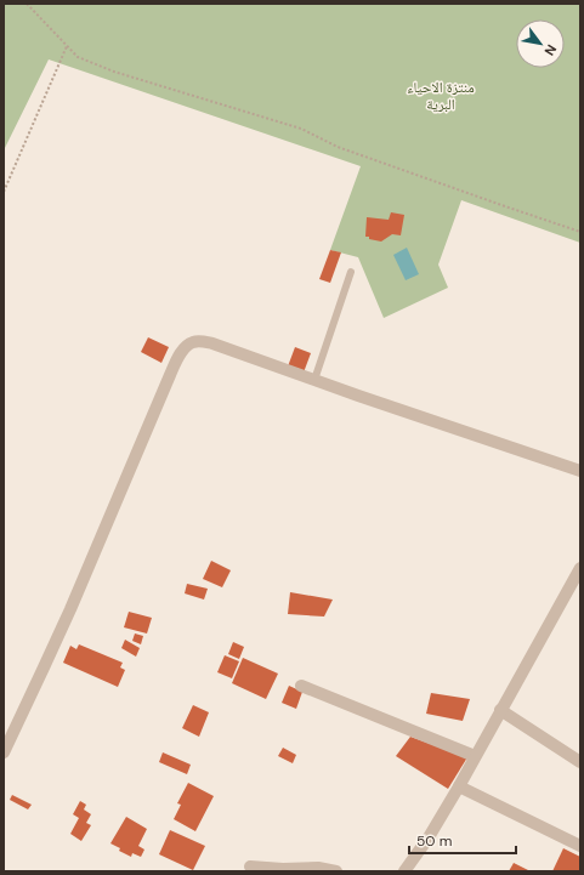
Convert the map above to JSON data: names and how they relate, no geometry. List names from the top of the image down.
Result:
{
  "parks": ["منتزة الاحياء البرية"],
  "scale_bar": "50 m",
  "north": "bottom right"
}
